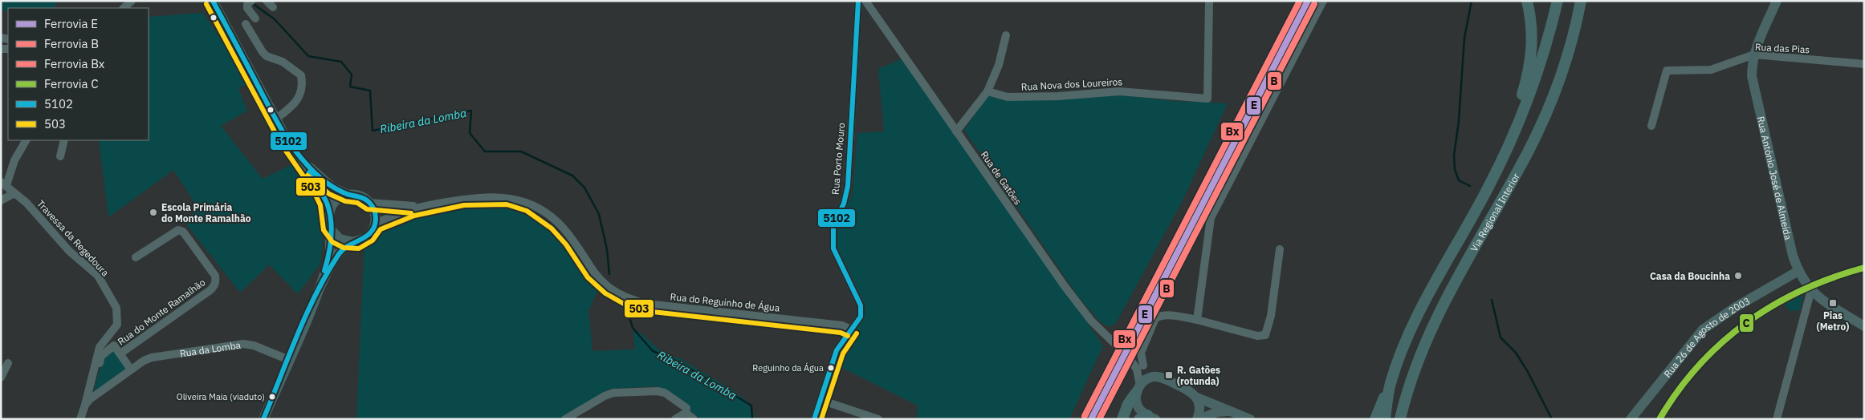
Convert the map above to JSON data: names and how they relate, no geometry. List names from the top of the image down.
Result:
{
  "streets": {
    "highway": ["Via Regional Interior"],
    "main road": ["Rua António José de Almeida", "Rua 26 de Agosto de 2003"],
    "street": [
      "Rua das Pias",
      "Rua Nova dos Loureiros",
      "Rua Porto Mouro",
      "Rua de Gatões",
      "Travessa da Regedoura",
      "Rua do Reguinho de Água",
      "Rua do Monte Ramalhão",
      "Rua da Lomba"
    ]
  },
  "crossings": [
    ["Rua das Pias", "Rua António José de Almeida"],
    ["Rua Porto Mouro", "Rua do Reguinho de Água"],
    ["Rua António José de Almeida", "Rua 26 de Agosto de 2003"],
    ["Travessa da Regedoura", "Rua da Lomba"]
  ],
  "water": ["Ribeira da Lomba"],
  "places": {
    "other": [
      "Escola Primária do Monte Ramalhão",
      "Casa da Boucinha",
      "Reguinho da Água",
      "Oliveira Maia (viaduto)"
    ],
    "transit": ["Pias (Metro)", "R. Gatões (rotunda)"]
  },
  "lines": [
    "rail line E",
    "rail line Bx",
    "transit line 5102",
    "rail line B",
    "transit line 503",
    "rail line C"
  ],
  "legend": [
    "Ferrovia E",
    "Ferrovia B",
    "Ferrovia Bx",
    "Ferrovia C",
    "5102",
    "503"
  ]
}
